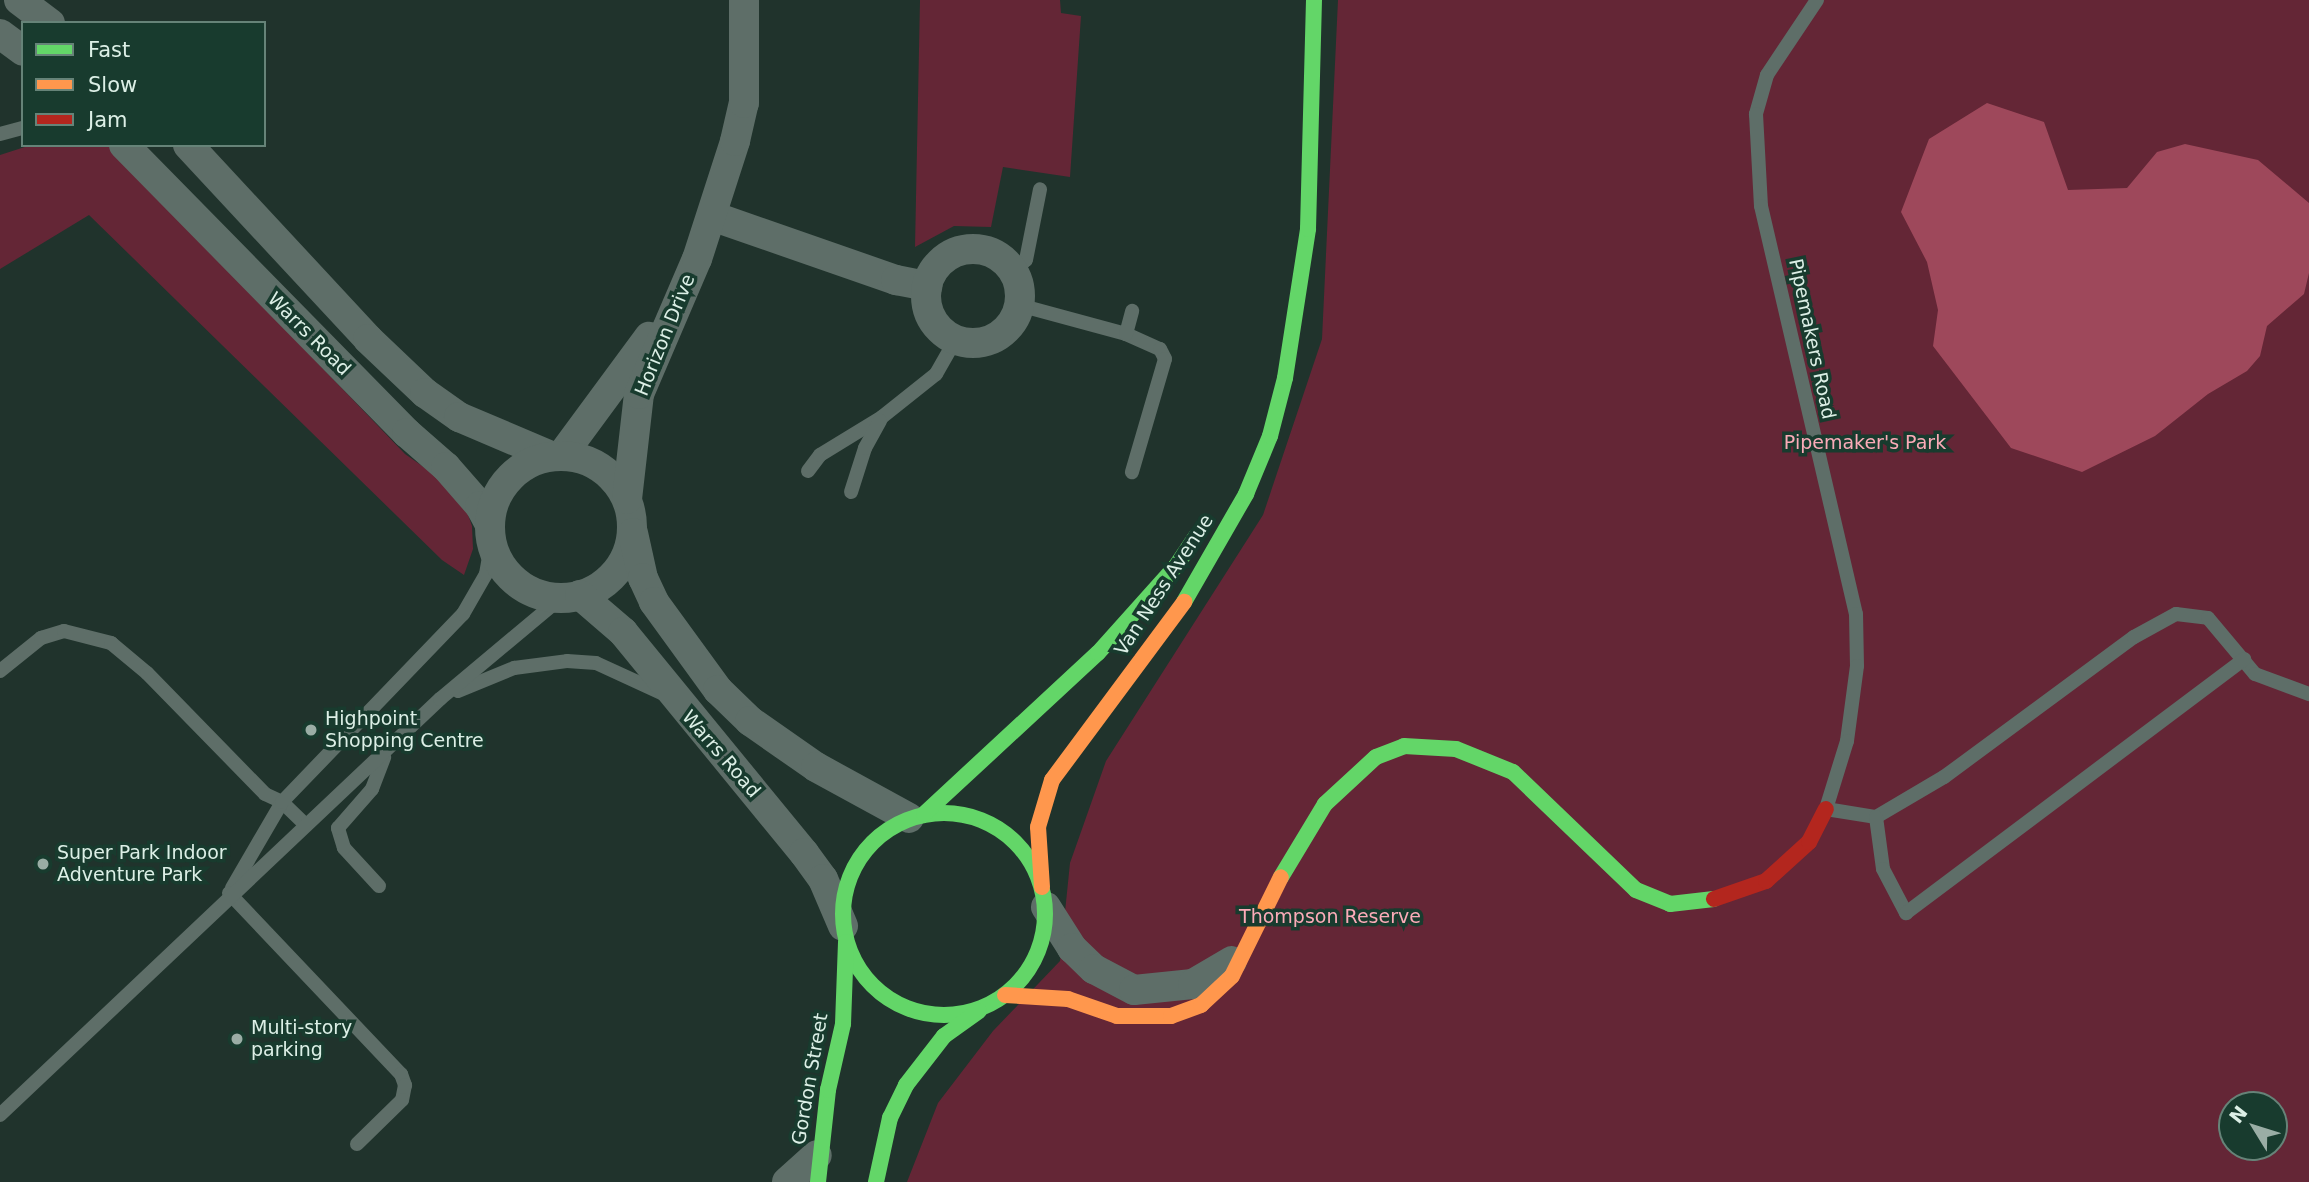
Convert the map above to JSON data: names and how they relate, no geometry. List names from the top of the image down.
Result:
{
  "streets": {
    "main road": ["Pipemakers Road", "Van Ness Avenue", "Gordon Street"],
    "street": ["Warrs Road", "Horizon Drive"]
  },
  "crossings": [
    ["Warrs Road", "Horizon Drive"],
    ["Warrs Road", "Pipemakers Road"],
    ["Warrs Road", "Van Ness Avenue"],
    ["Warrs Road", "Gordon Street"],
    ["Pipemakers Road", "Van Ness Avenue"],
    ["Pipemakers Road", "Gordon Street"],
    ["Van Ness Avenue", "Gordon Street"]
  ],
  "parks": ["Pipemaker's Park", "Thompson Reserve"],
  "places": ["Highpoint Shopping Centre", "Super Park Indoor Adventure Park", "Multi-story parking"],
  "legend": ["Fast", "Slow", "Jam"],
  "north": "top left"
}
